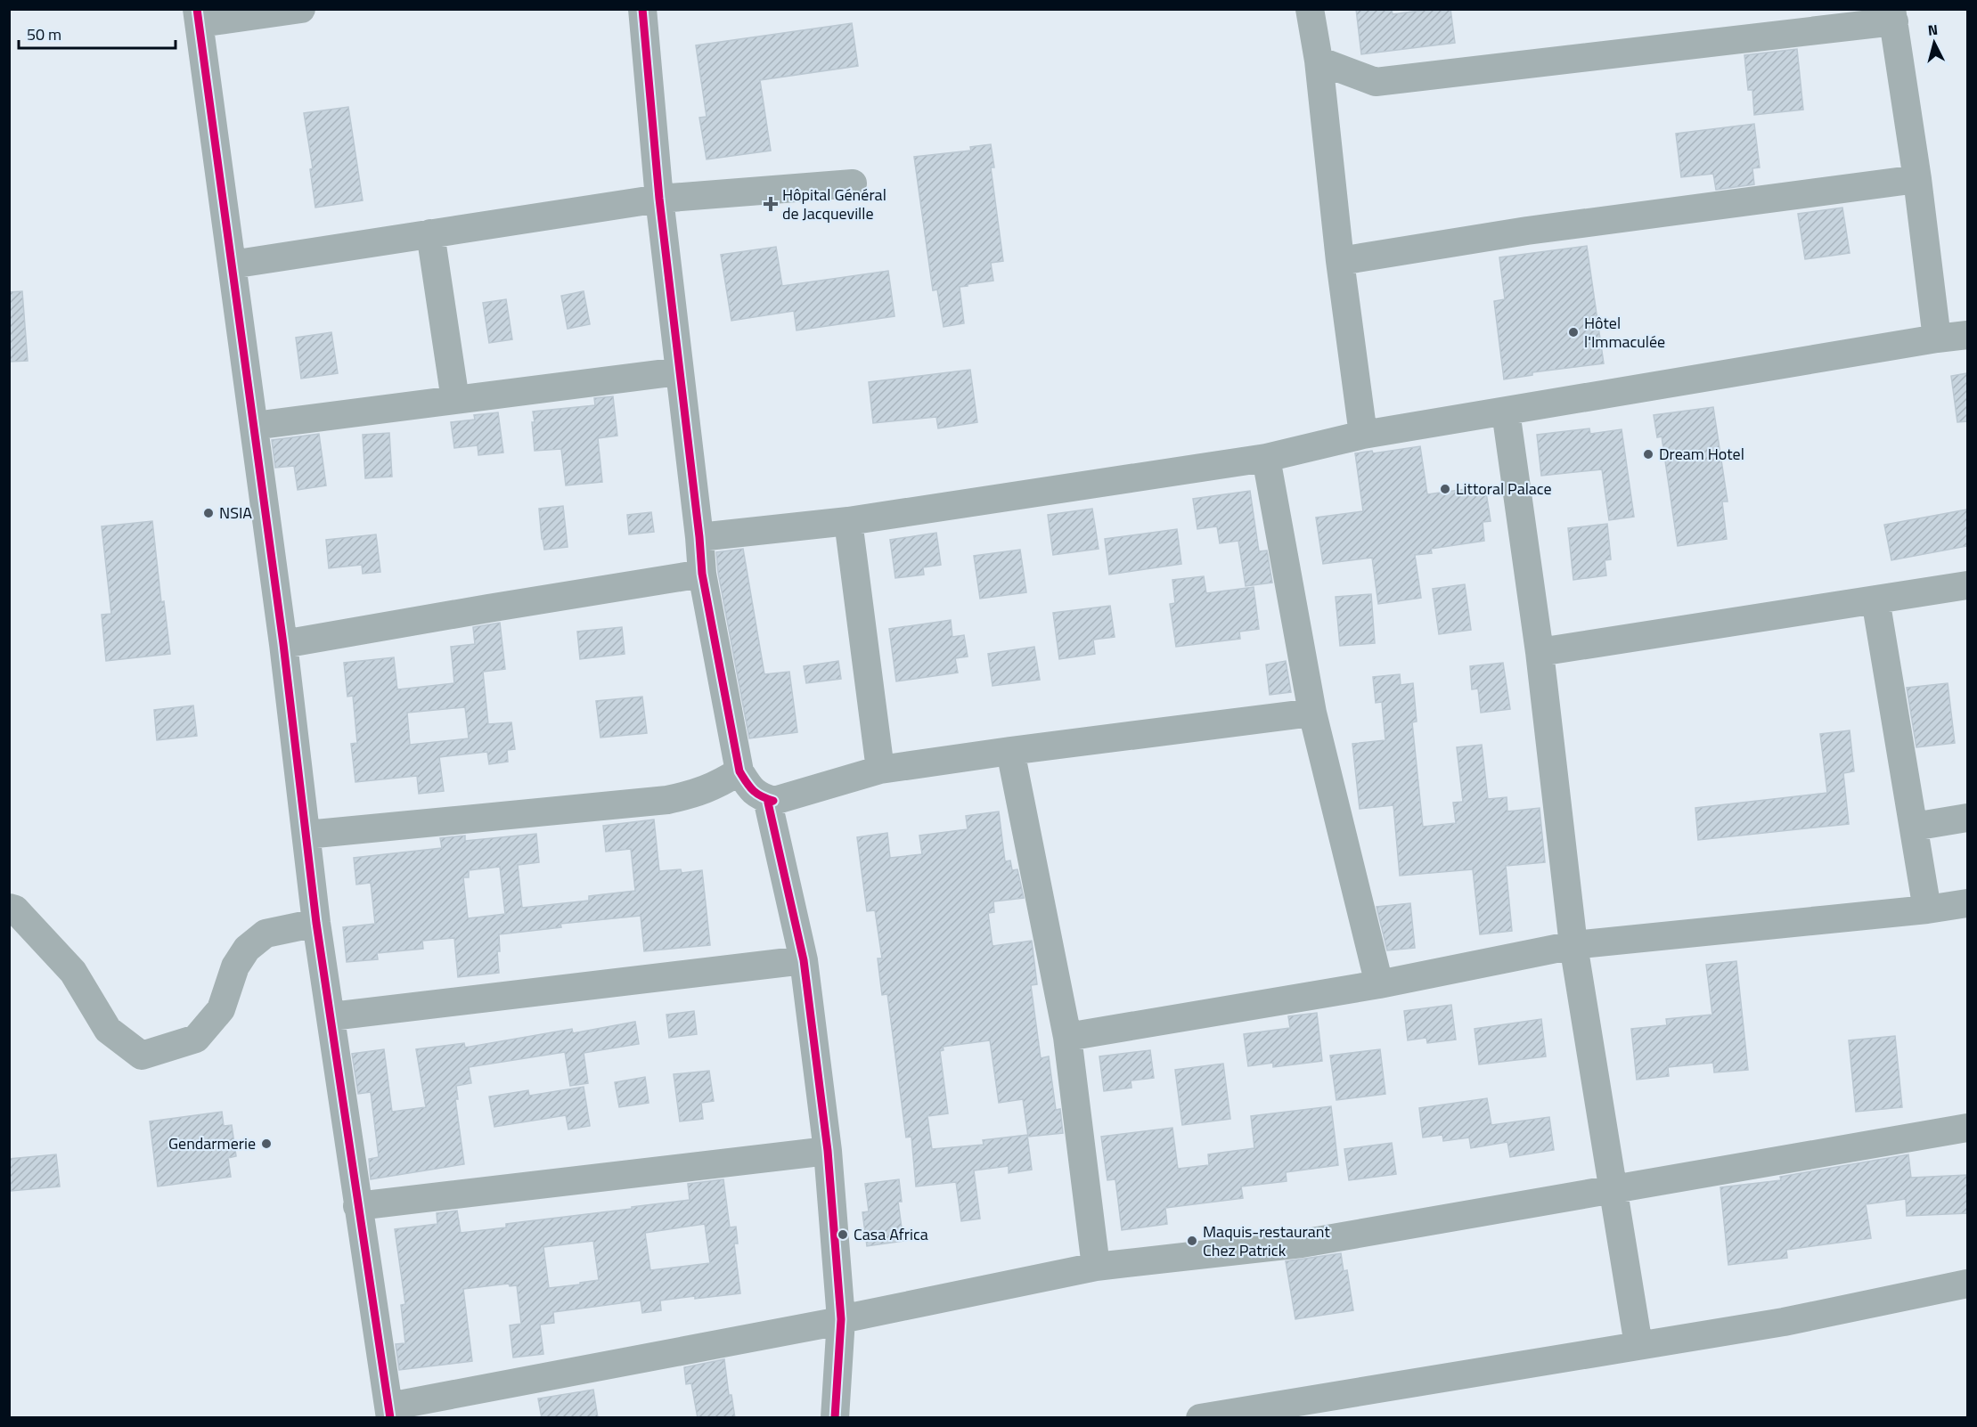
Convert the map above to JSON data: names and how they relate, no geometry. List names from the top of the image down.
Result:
{
  "places": {
    "health": ["Hôpital Général de Jacqueville"],
    "other": [
      "Hôtel l'Immaculée",
      "Dream Hotel",
      "Littoral Palace",
      "NSIA",
      "Gendarmerie",
      "Casa Africa",
      "Maquis-restaurant Chez Patrick"
    ]
  },
  "scale_bar": "50 m",
  "north": "top"
}
